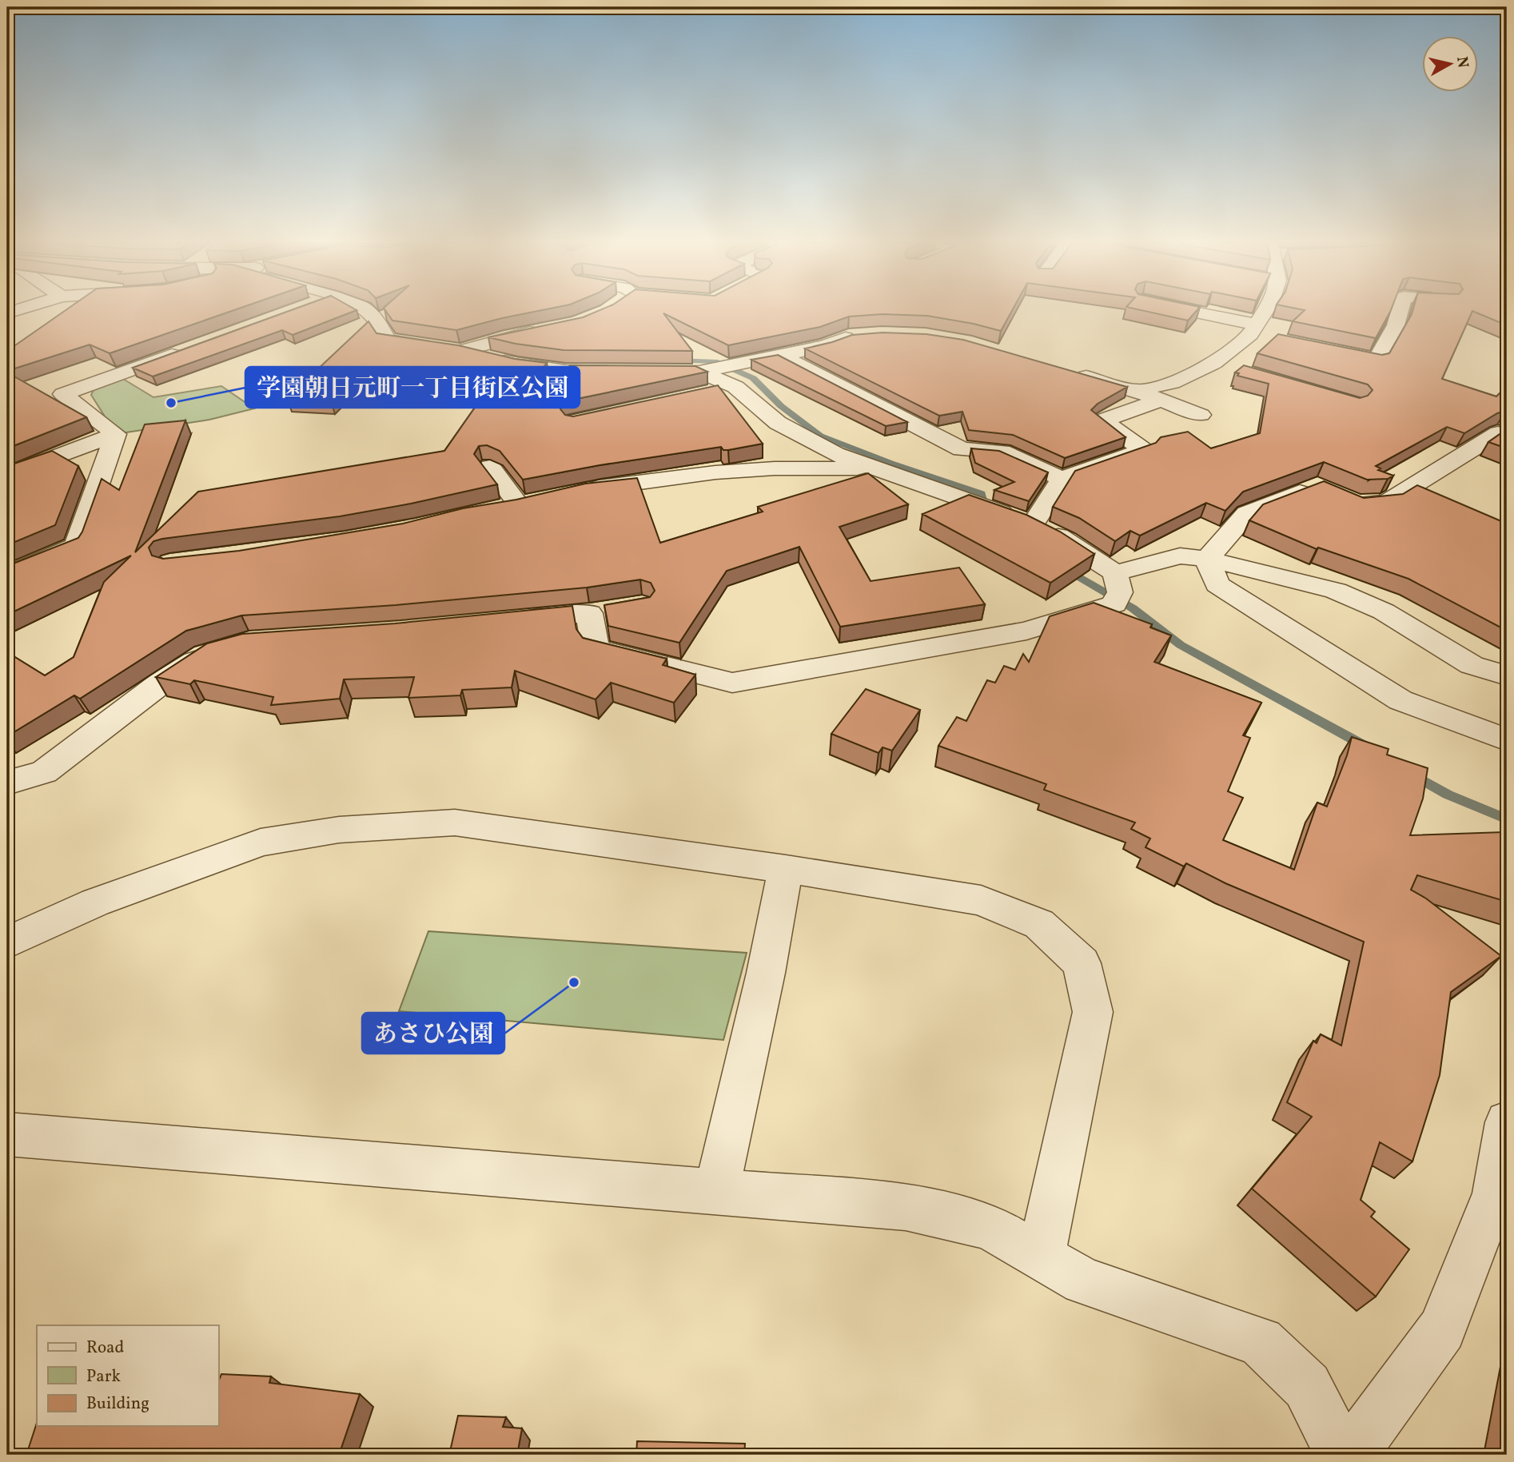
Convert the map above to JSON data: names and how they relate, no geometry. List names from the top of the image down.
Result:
{
  "places": ["学園朝日元町一丁目街区公園", "あさひ公園"],
  "legend": ["Road", "Park", "Building"],
  "north": "right"
}
